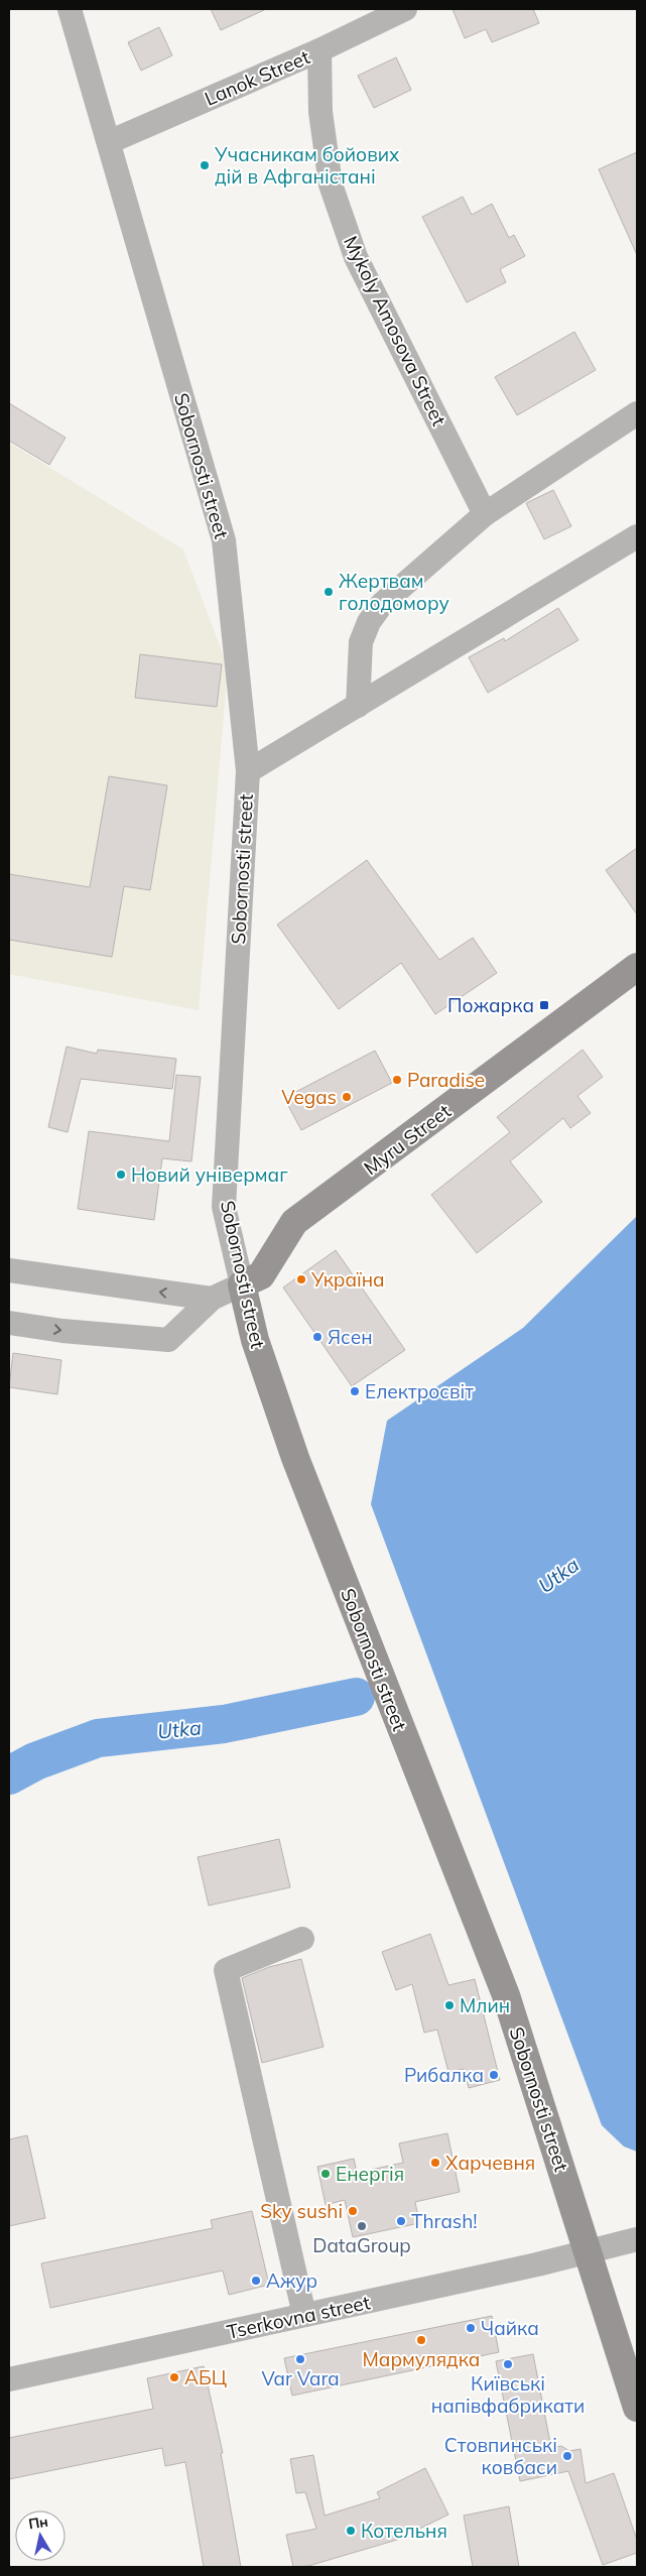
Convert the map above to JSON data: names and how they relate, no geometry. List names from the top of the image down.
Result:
{
  "streets": {
    "main road": ["Sobornosti street", "Myru Street"],
    "street": ["Lanok Street", "Mykoly Amosova Street", "Tserkovna street"]
  },
  "crossings": [
    ["Lanok Street", "Mykoly Amosova Street"],
    ["Lanok Street", "Sobornosti street"],
    ["Sobornosti street", "Myru Street"],
    ["Sobornosti street", "Tserkovna street"]
  ],
  "water": ["Utka"],
  "places": {
    "other": [
      "Учасникам бойових дій в Афганістані",
      "Жертвам голодомору",
      "Paradise",
      "Vegas",
      "Новий універмаг",
      "Україна",
      "Ясен",
      "Електросвіт",
      "Млин",
      "Рибалка",
      "Харчевня",
      "Енергія",
      "Sky sushi",
      "Thrash!",
      "DataGroup",
      "Ажур",
      "Чайка",
      "Мармулядка",
      "Var Vara",
      "Київські напівфабрикати",
      "АБЦ",
      "Стовпинські ковбаси",
      "Котельня"
    ],
    "transit": ["Пожарка"]
  },
  "north": "top"
}
